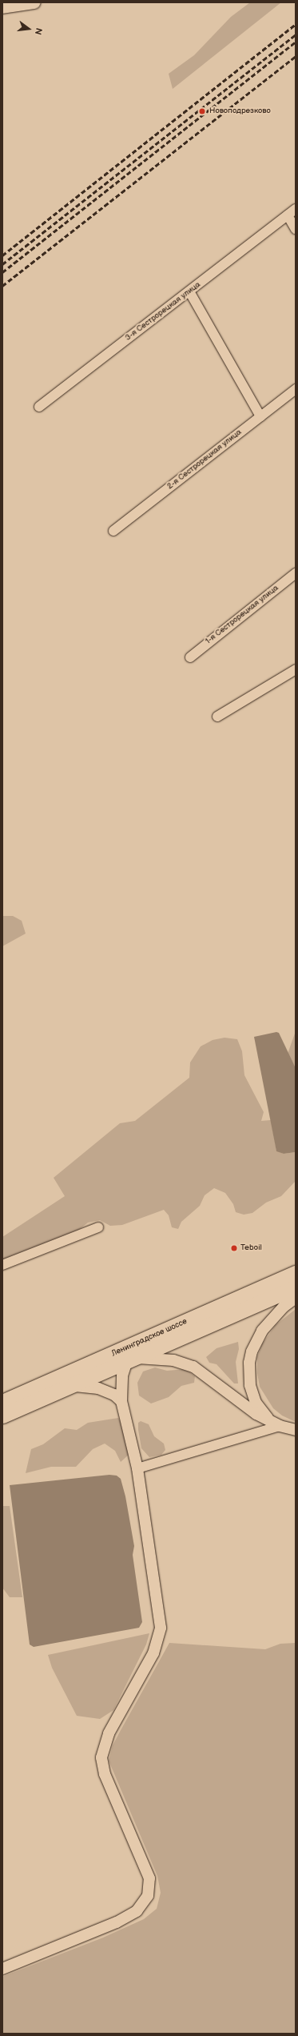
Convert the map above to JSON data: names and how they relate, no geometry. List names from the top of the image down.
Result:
{
  "streets": {
    "highway": ["Ленинградское шоссе"],
    "street": ["3-я Сестрорецкая улица", "2-я Сестрорецкая улица", "1-я Сестрорецкая улица"]
  },
  "places": ["Новоподрезково", "Teboil"],
  "north": "right"
}
